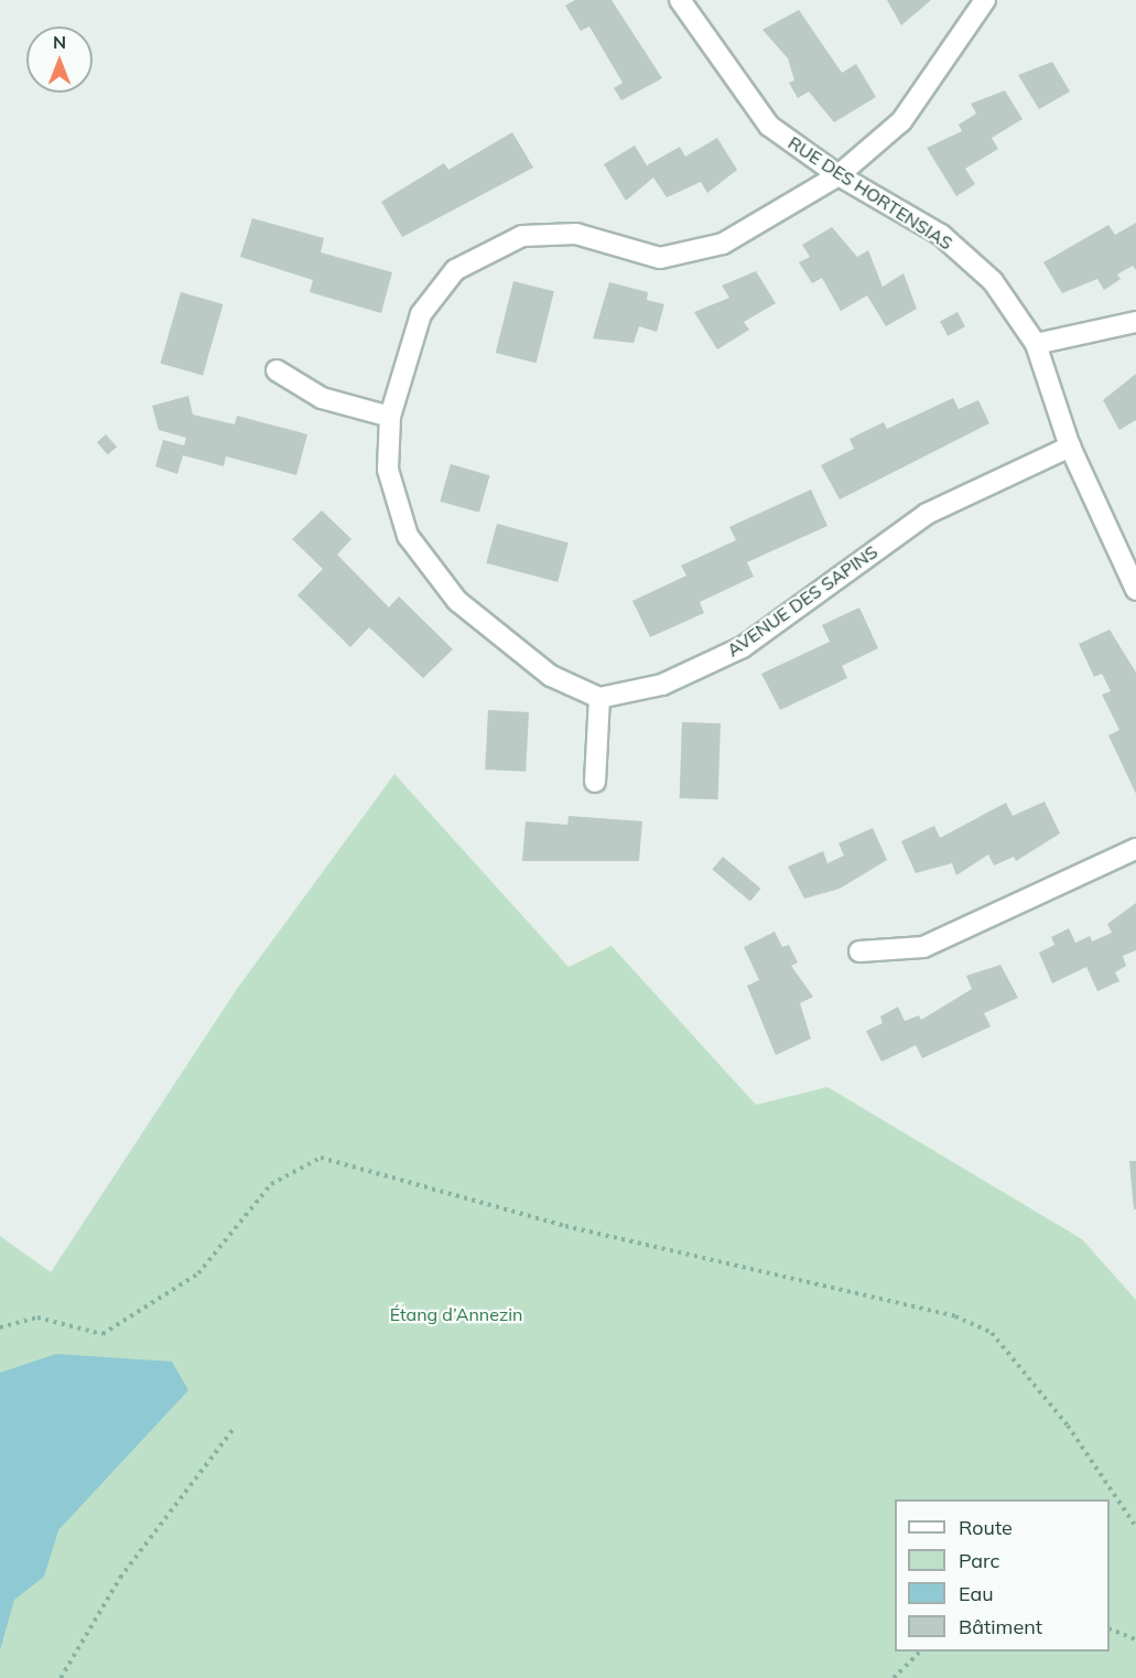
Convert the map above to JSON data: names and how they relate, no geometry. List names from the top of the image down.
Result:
{
  "streets": {
    "street": ["RUE DES HORTENSIAS", "AVENUE DES SAPINS"]
  },
  "crossings": [
    ["RUE DES HORTENSIAS", "AVENUE DES SAPINS"]
  ],
  "parks": ["Étang d’Annezin"],
  "legend": [
    "Route",
    "Parc",
    "Eau",
    "Bâtiment"
  ],
  "north": "top"
}
